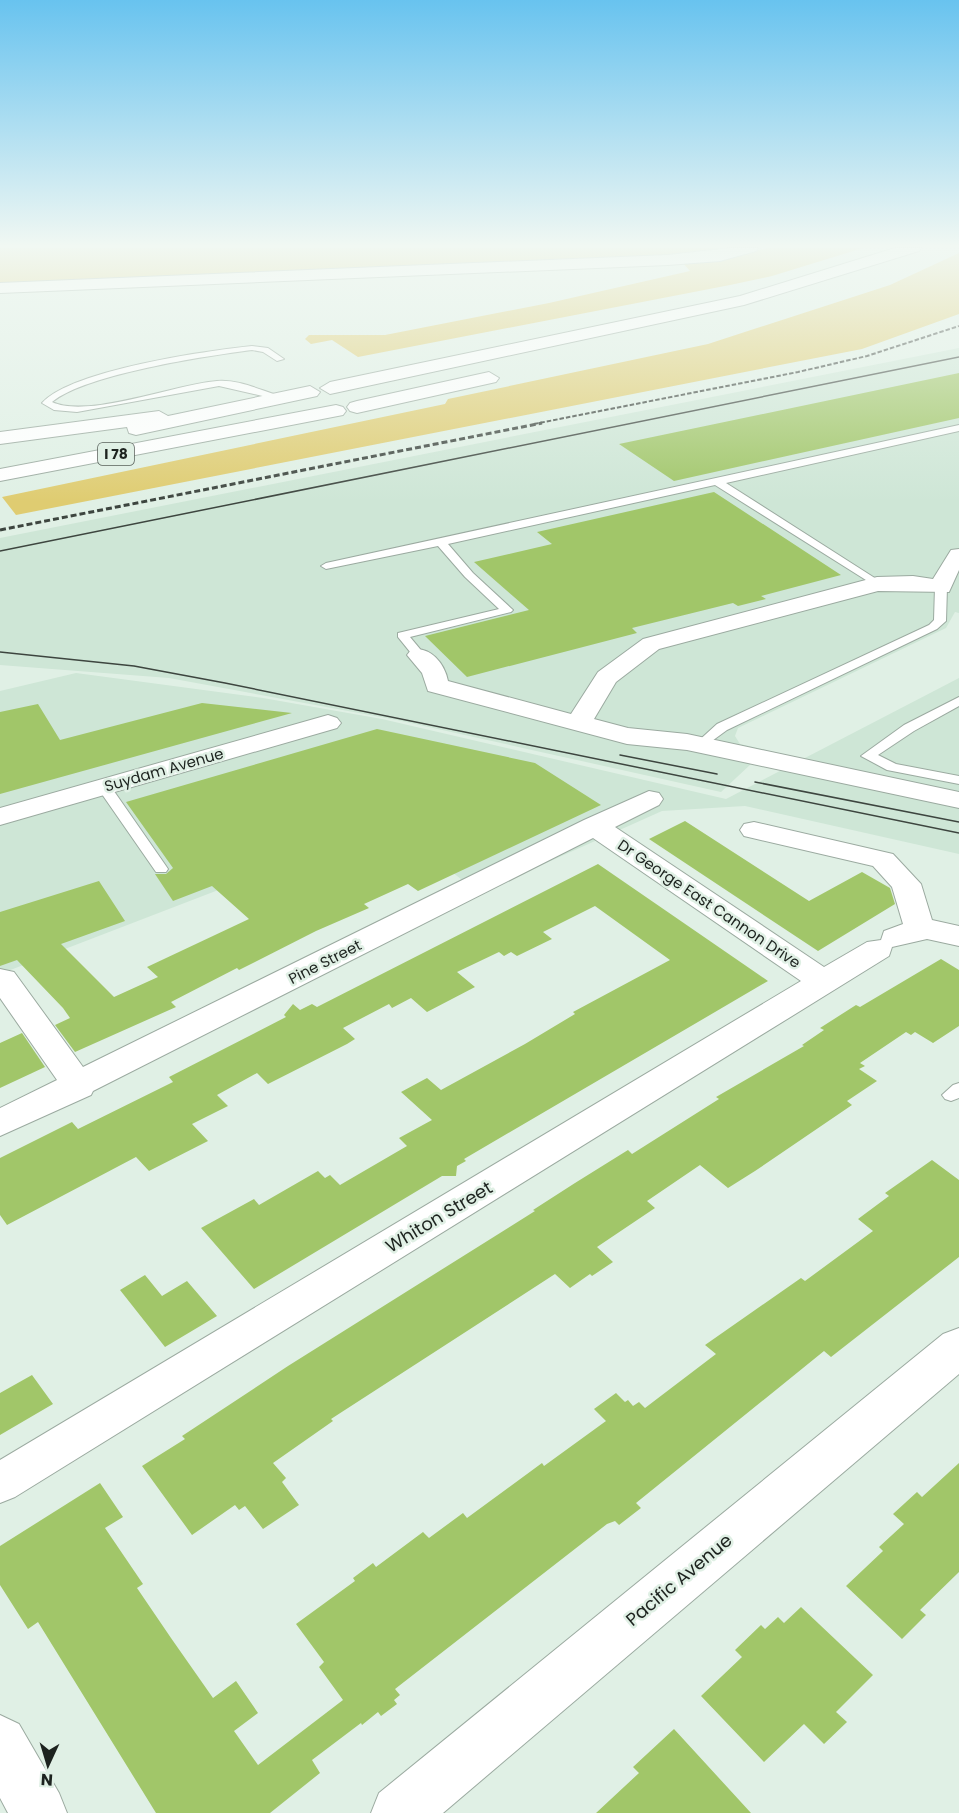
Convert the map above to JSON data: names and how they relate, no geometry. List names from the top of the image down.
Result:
{
  "streets": {
    "main road": ["I 78", "Pacific Avenue"],
    "street": [
      "Suydam Avenue",
      "Dr George East Cannon Drive",
      "Pine Street",
      "Whiton Street"
    ]
  },
  "crossings": [
    ["Dr George East Cannon Drive", "Pine Street"],
    ["Dr George East Cannon Drive", "Whiton Street"]
  ],
  "north": "bottom"
}
